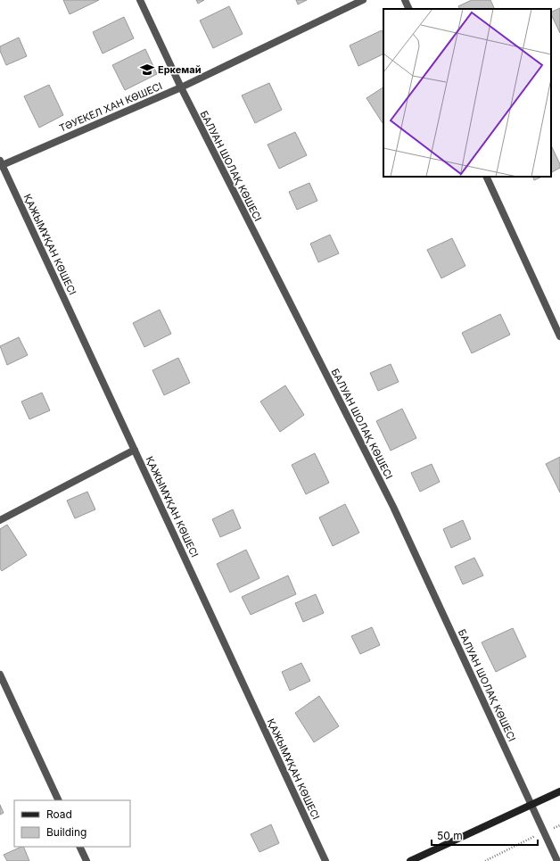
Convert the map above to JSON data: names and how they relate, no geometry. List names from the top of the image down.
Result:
{
  "streets": {
    "street": ["ТӘУЕКЕЛ ХАН КӨШЕСІ", "БАЛУАН ШОЛАҚ КӨШЕСІ", "ҚАЖЫМҰҚАН КӨШЕСІ"]
  },
  "crossings": [
    ["ТӘУЕКЕЛ ХАН КӨШЕСІ", "БАЛУАН ШОЛАҚ КӨШЕСІ"],
    ["ТӘУЕКЕЛ ХАН КӨШЕСІ", "ҚАЖЫМҰҚАН КӨШЕСІ"]
  ],
  "places": {
    "school or university": ["Еркемай"]
  },
  "legend": ["Road", "Building"],
  "scale_bar": "50 m"
}
